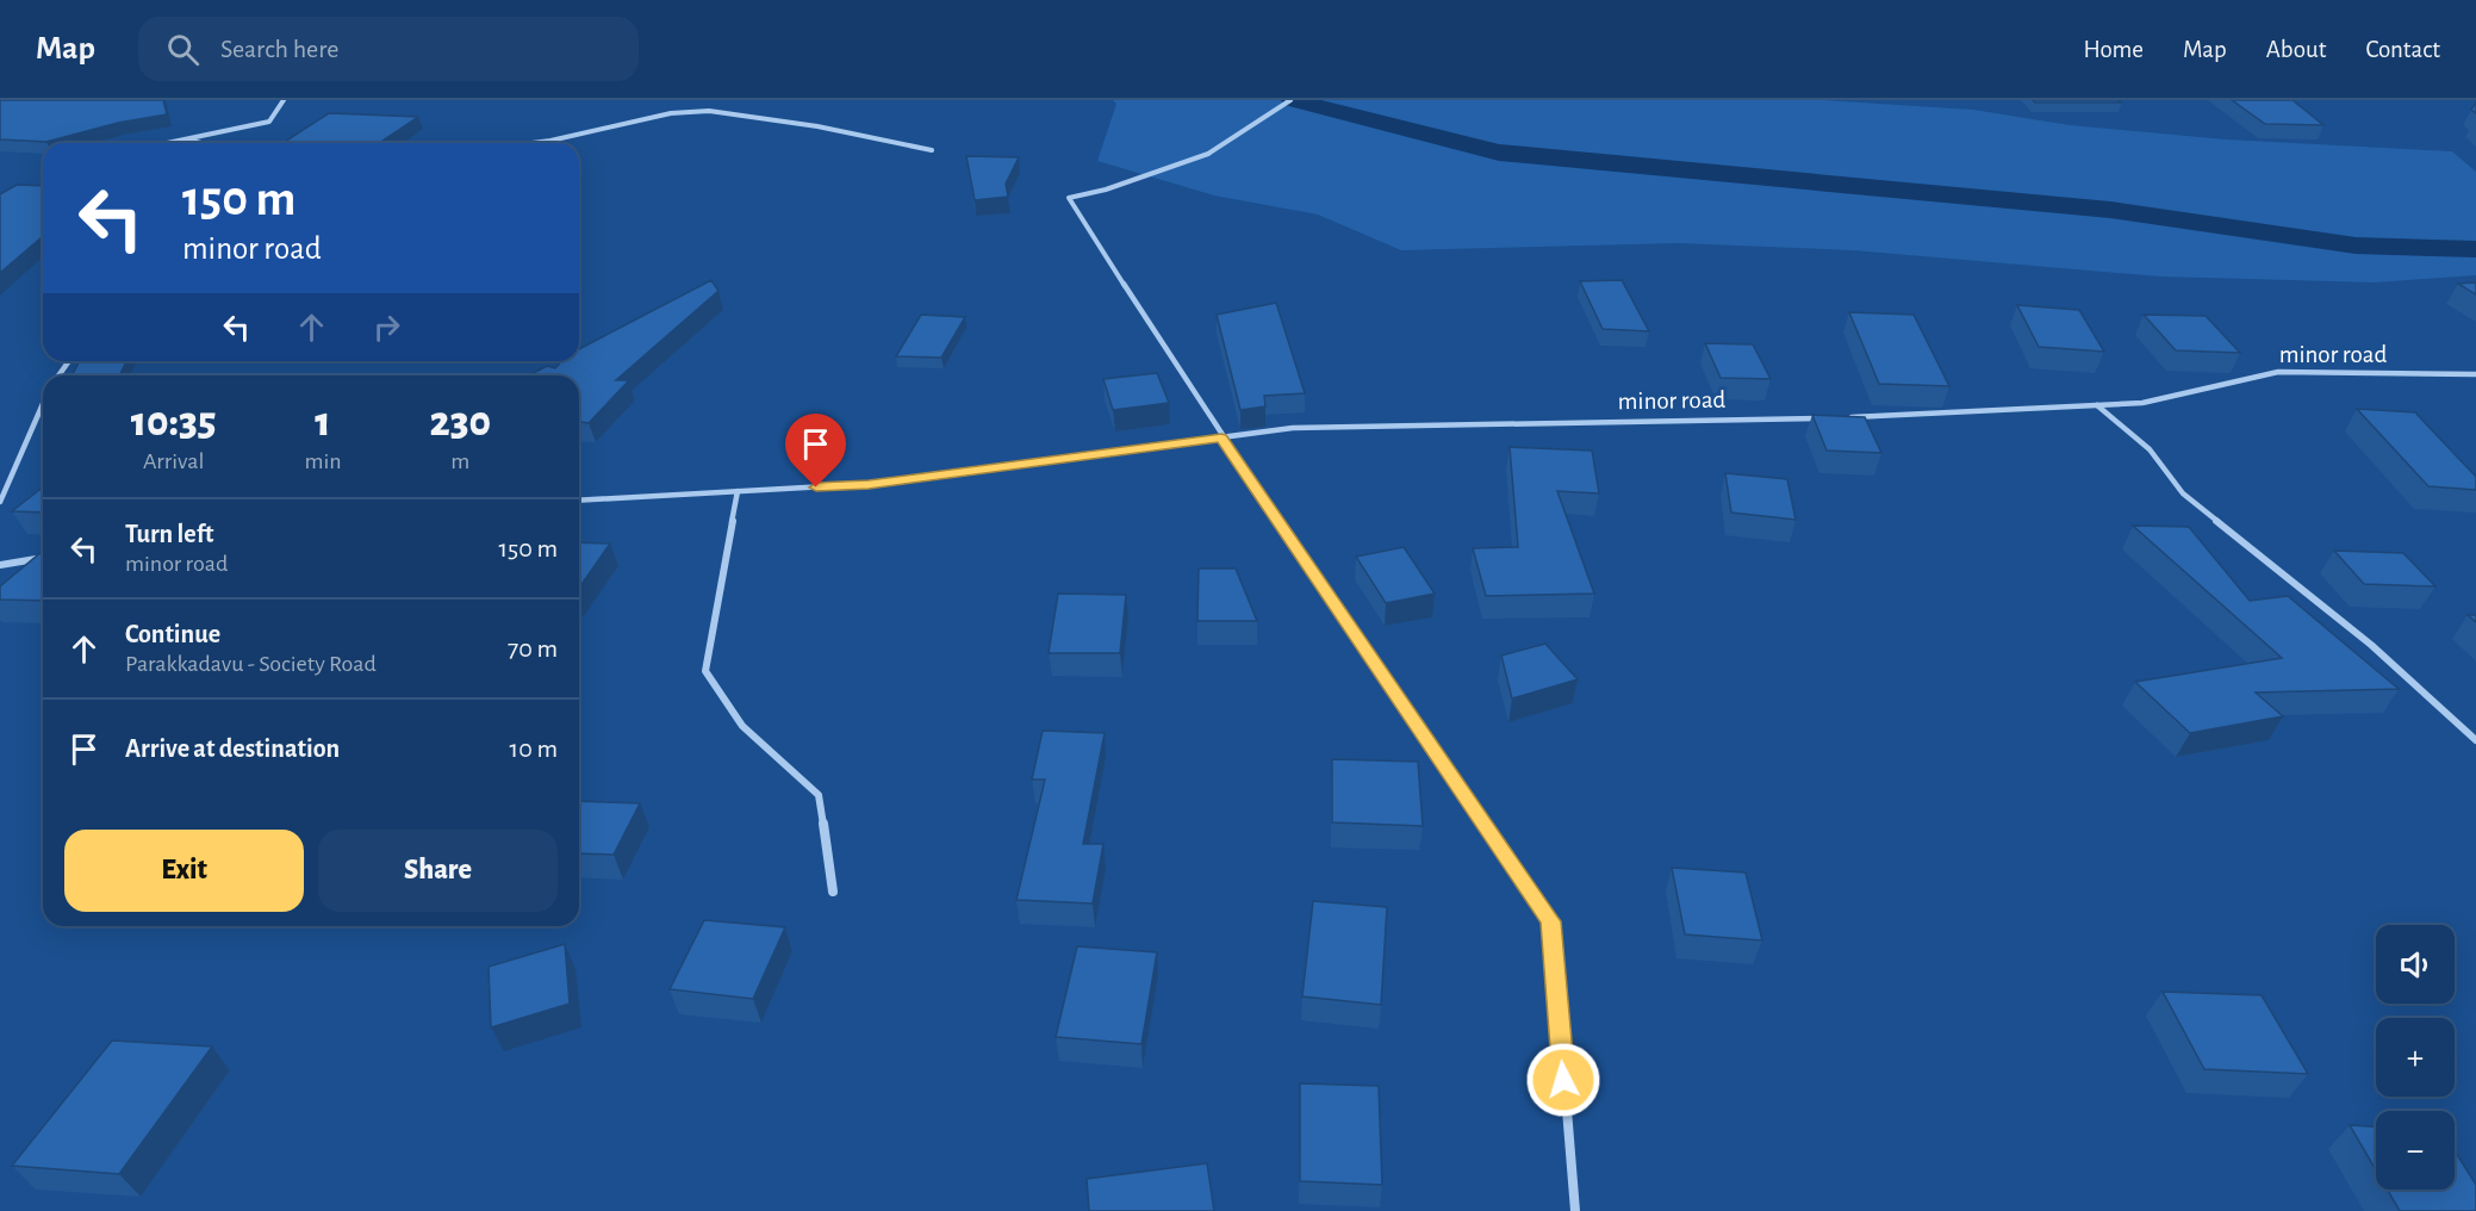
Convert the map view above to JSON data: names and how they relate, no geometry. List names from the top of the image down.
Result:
{
  "streets": {
    "street": ["minor road"]
  },
  "page": {
    "header": "Map",
    "search": "Search here",
    "nav": [
      "Home",
      "Map",
      "About",
      "Contact"
    ],
    "turn": ["150 m", "minor road"],
    "eta": [
      "10:35",
      "Arrival",
      "1",
      "min",
      "230",
      "m"
    ],
    "list": [
      {
        "name": "Turn left",
        "note": "minor road",
        "value": "150 m"
      },
      {
        "name": "Continue",
        "note": "Parakkadavu - Society Road",
        "value": "70 m"
      },
      {
        "name": "Arrive at destination",
        "value": "10 m"
      }
    ],
    "buttons": ["Exit", "Share"],
    "map_buttons": ["+", "−"]
  }
}
